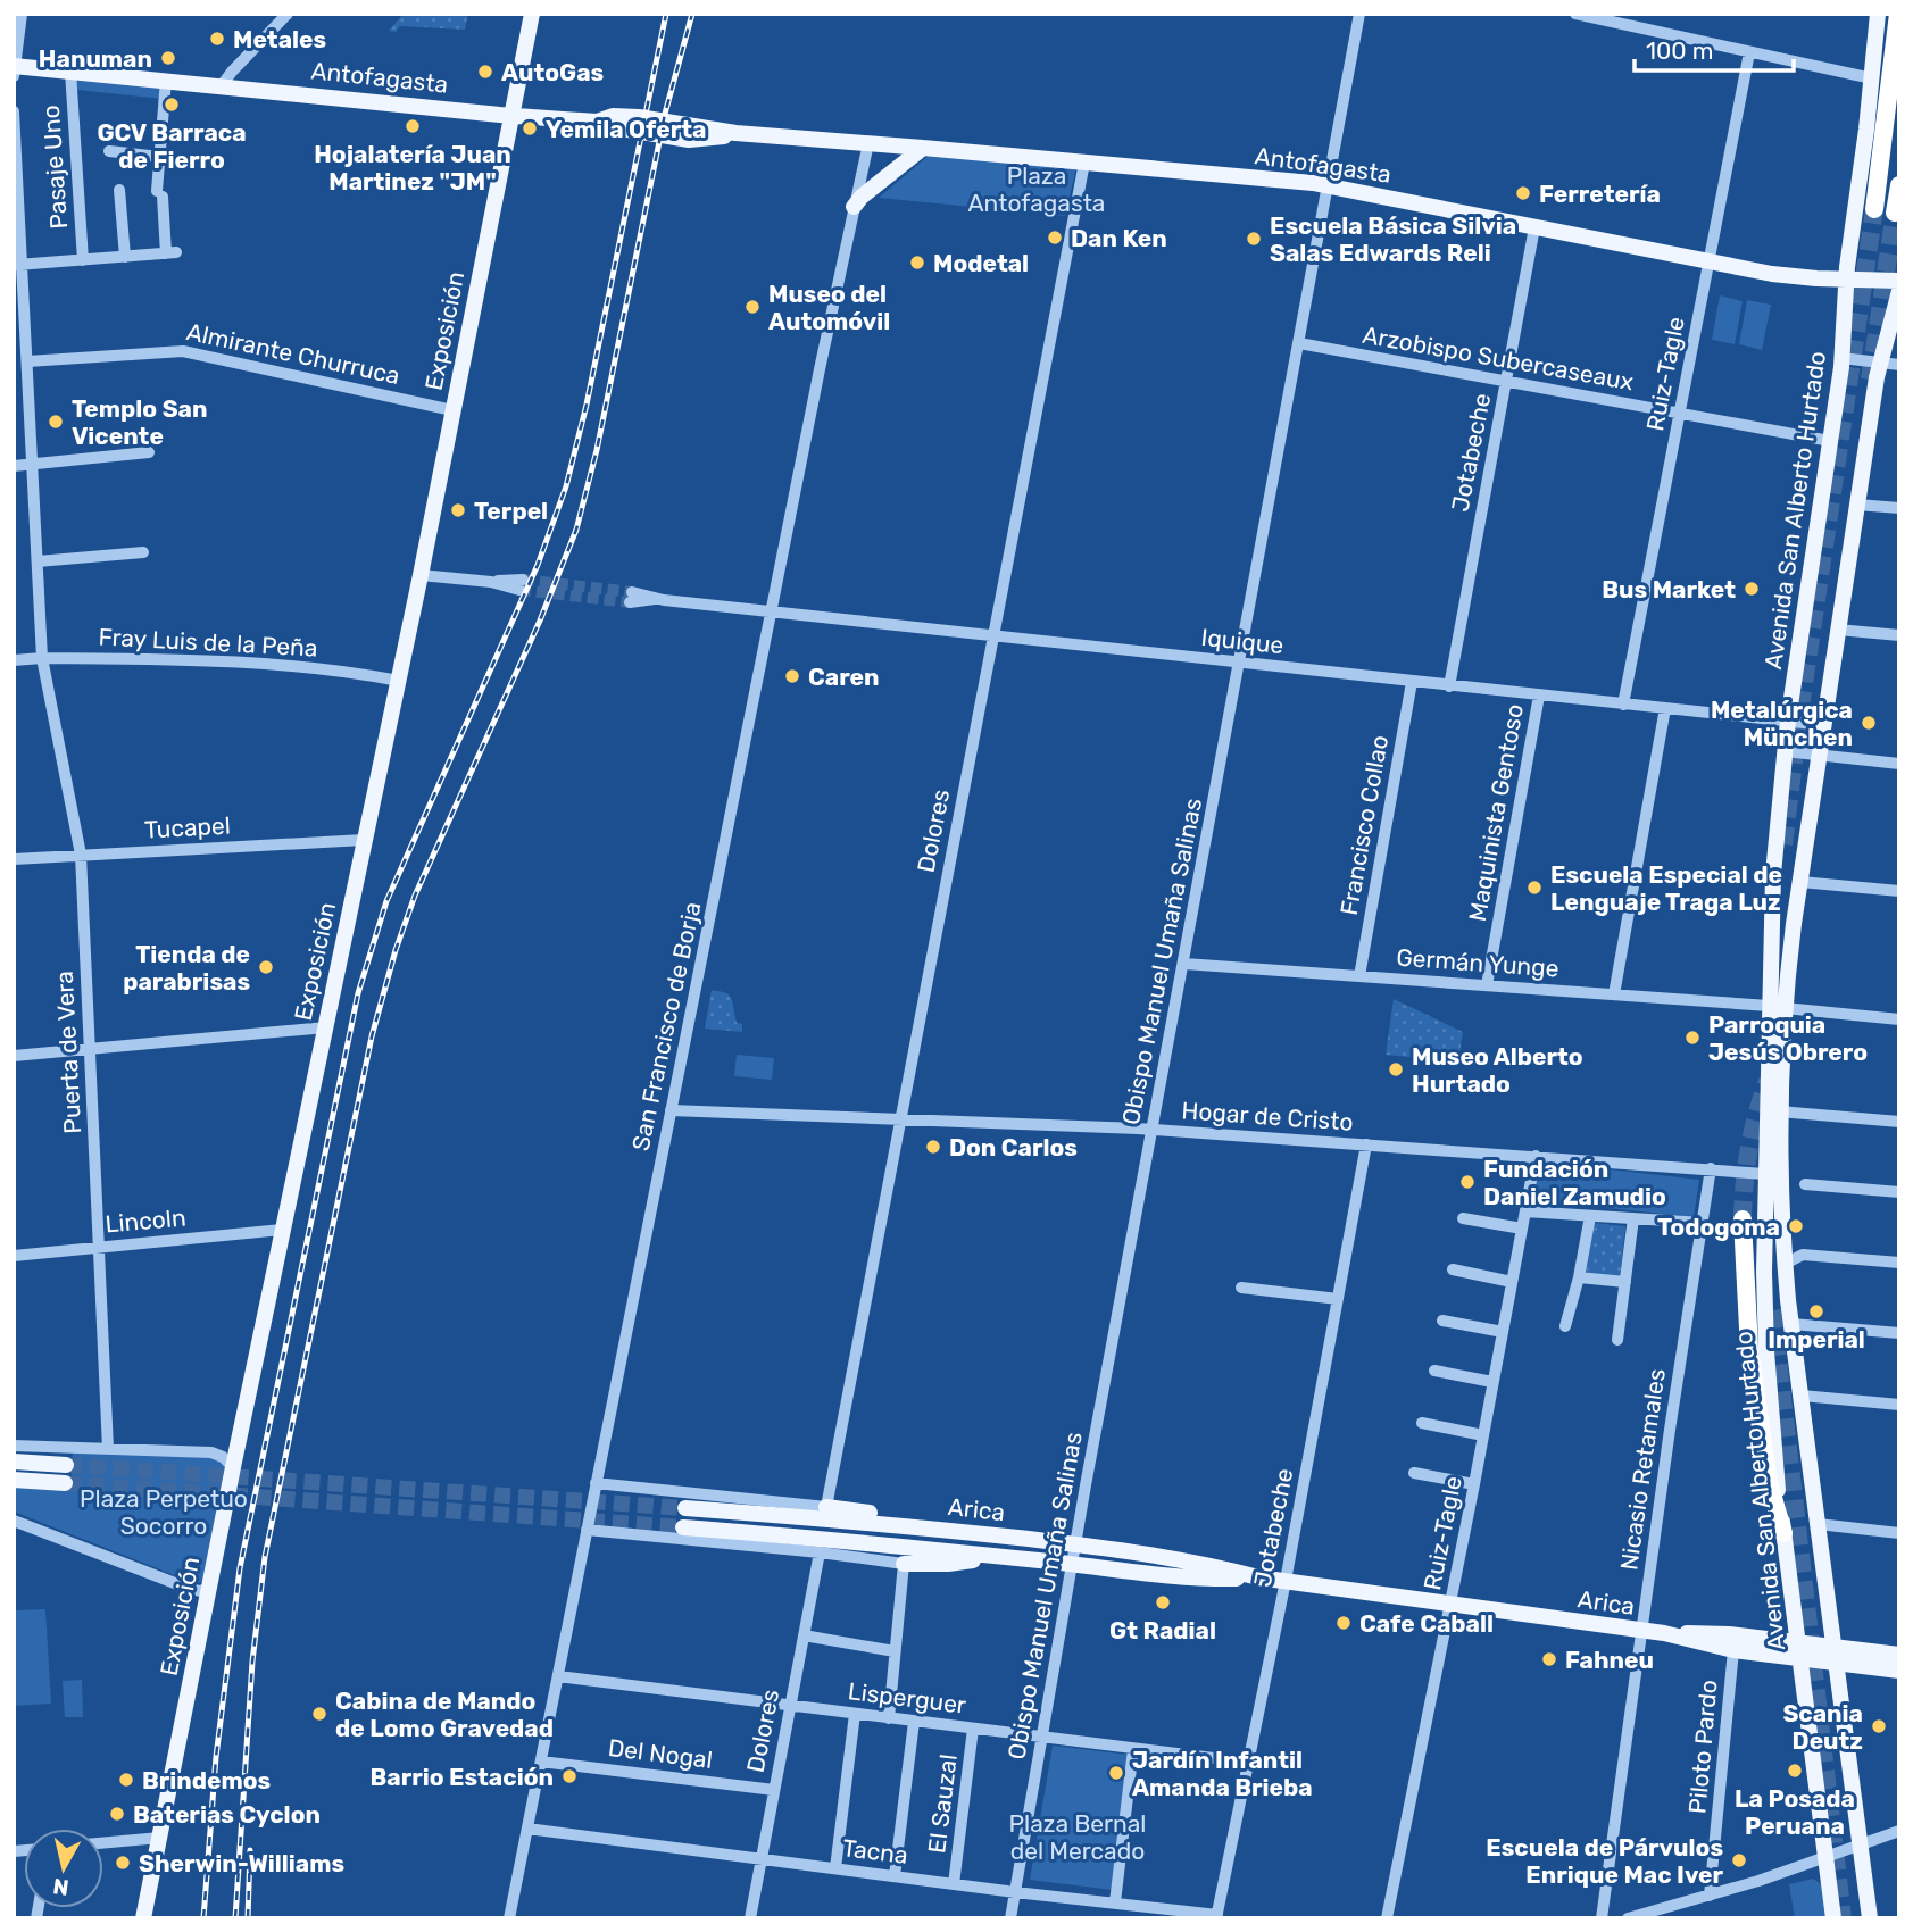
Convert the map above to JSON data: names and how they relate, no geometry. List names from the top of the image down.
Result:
{
  "streets": {
    "main road": [
      "Antofagasta",
      "Exposición",
      "Avenida San Alberto Hurtado",
      "Arica"
    ],
    "street": [
      "Pasaje Uno",
      "Almirante Churruca",
      "Arzobispo Subercaseaux",
      "Ruiz-Tagle",
      "Jotabeche",
      "Iquique",
      "Fray Luis de la Peña",
      "Maquinista Gentoso",
      "Francisco Collao",
      "Tucapel",
      "Dolores",
      "Obispo Manuel Umaña Salinas",
      "Germán Yunge",
      "San Francisco de Borja",
      "Puerta de Vera",
      "Hogar de Cristo",
      "Lincoln",
      "Nicasio Retamales",
      "Lisperguer",
      "Piloto Pardo",
      "Del Nogal",
      "El Sauzal",
      "Tacna"
    ]
  },
  "crossings": [
    ["Antofagasta", "Pasaje Uno"],
    ["Antofagasta", "Exposición"],
    ["Antofagasta", "Ruiz-Tagle"],
    ["Antofagasta", "Jotabeche"],
    ["Antofagasta", "Avenida San Alberto Hurtado"],
    ["Antofagasta", "Dolores"],
    ["Antofagasta", "Obispo Manuel Umaña Salinas"],
    ["Antofagasta", "San Francisco de Borja"],
    ["Exposición", "Almirante Churruca"],
    ["Exposición", "Fray Luis de la Peña"],
    ["Exposición", "Tucapel"],
    ["Exposición", "Lincoln"],
    ["Almirante Churruca", "Puerta de Vera"],
    ["Arzobispo Subercaseaux", "Ruiz-Tagle"],
    ["Arzobispo Subercaseaux", "Jotabeche"],
    ["Arzobispo Subercaseaux", "Avenida San Alberto Hurtado"],
    ["Arzobispo Subercaseaux", "Obispo Manuel Umaña Salinas"],
    ["Ruiz-Tagle", "Iquique"],
    ["Ruiz-Tagle", "Hogar de Cristo"],
    ["Ruiz-Tagle", "Arica"],
    ["Jotabeche", "Iquique"],
    ["Jotabeche", "Hogar de Cristo"],
    ["Jotabeche", "Arica"],
    ["Jotabeche", "Lisperguer"],
    ["Jotabeche", "Tacna"],
    ["Avenida San Alberto Hurtado", "Iquique"],
    ["Avenida San Alberto Hurtado", "Germán Yunge"],
    ["Avenida San Alberto Hurtado", "Hogar de Cristo"],
    ["Avenida San Alberto Hurtado", "Arica"],
    ["Iquique", "Maquinista Gentoso"],
    ["Iquique", "Francisco Collao"],
    ["Iquique", "Dolores"],
    ["Iquique", "Obispo Manuel Umaña Salinas"],
    ["Iquique", "San Francisco de Borja"],
    ["Fray Luis de la Peña", "Puerta de Vera"],
    ["Maquinista Gentoso", "Germán Yunge"],
    ["Francisco Collao", "Germán Yunge"],
    ["Tucapel", "Puerta de Vera"],
    ["Dolores", "Hogar de Cristo"],
    ["Dolores", "Lisperguer"],
    ["Dolores", "Del Nogal"],
    ["Dolores", "Tacna"],
    ["Obispo Manuel Umaña Salinas", "Germán Yunge"],
    ["Obispo Manuel Umaña Salinas", "Hogar de Cristo"],
    ["Obispo Manuel Umaña Salinas", "Arica"],
    ["Obispo Manuel Umaña Salinas", "Lisperguer"],
    ["Obispo Manuel Umaña Salinas", "Tacna"],
    ["San Francisco de Borja", "Hogar de Cristo"],
    ["San Francisco de Borja", "Lisperguer"],
    ["San Francisco de Borja", "Del Nogal"],
    ["San Francisco de Borja", "Tacna"],
    ["Puerta de Vera", "Lincoln"],
    ["Hogar de Cristo", "Nicasio Retamales"],
    ["Nicasio Retamales", "Arica"],
    ["Arica", "Piloto Pardo"],
    ["Lisperguer", "El Sauzal"],
    ["El Sauzal", "Tacna"]
  ],
  "parks": ["Plaza Antofagasta", "Plaza Perpetuo Socorro", "Plaza Bernal del Mercado"],
  "places": [
    "Metales",
    "Hanuman",
    "AutoGas",
    "GCV Barraca de Fierro",
    "Hojalatería Juan Martinez \"JM\"",
    "Yemila Oferta",
    "Ferretería",
    "Dan Ken",
    "Escuela Básica Silvia Salas Edwards Reli",
    "Modetal",
    "Museo del Automóvil",
    "Templo San Vicente",
    "Terpel",
    "Bus Market",
    "Caren",
    "Metalúrgica München",
    "Escuela Especial de Lenguaje Traga Luz",
    "Tienda de parabrisas",
    "Parroquia Jesús Obrero",
    "Museo Alberto Hurtado",
    "Don Carlos",
    "Fundación Daniel Zamudio",
    "Todogoma",
    "Imperial",
    "Gt Radial",
    "Cafe Caball",
    "Fahneu",
    "Cabina de Mando de Lomo Gravedad",
    "Scania Deutz",
    "La Posada Peruana",
    "Jardín Infantil Amanda Brieba",
    "Barrio Estación",
    "Brindemos",
    "Baterias Cyclon",
    "Escuela de Párvulos Enrique Mac Iver",
    "Sherwin-Williams"
  ],
  "scale_bar": "100 m",
  "north": "bottom"
}
